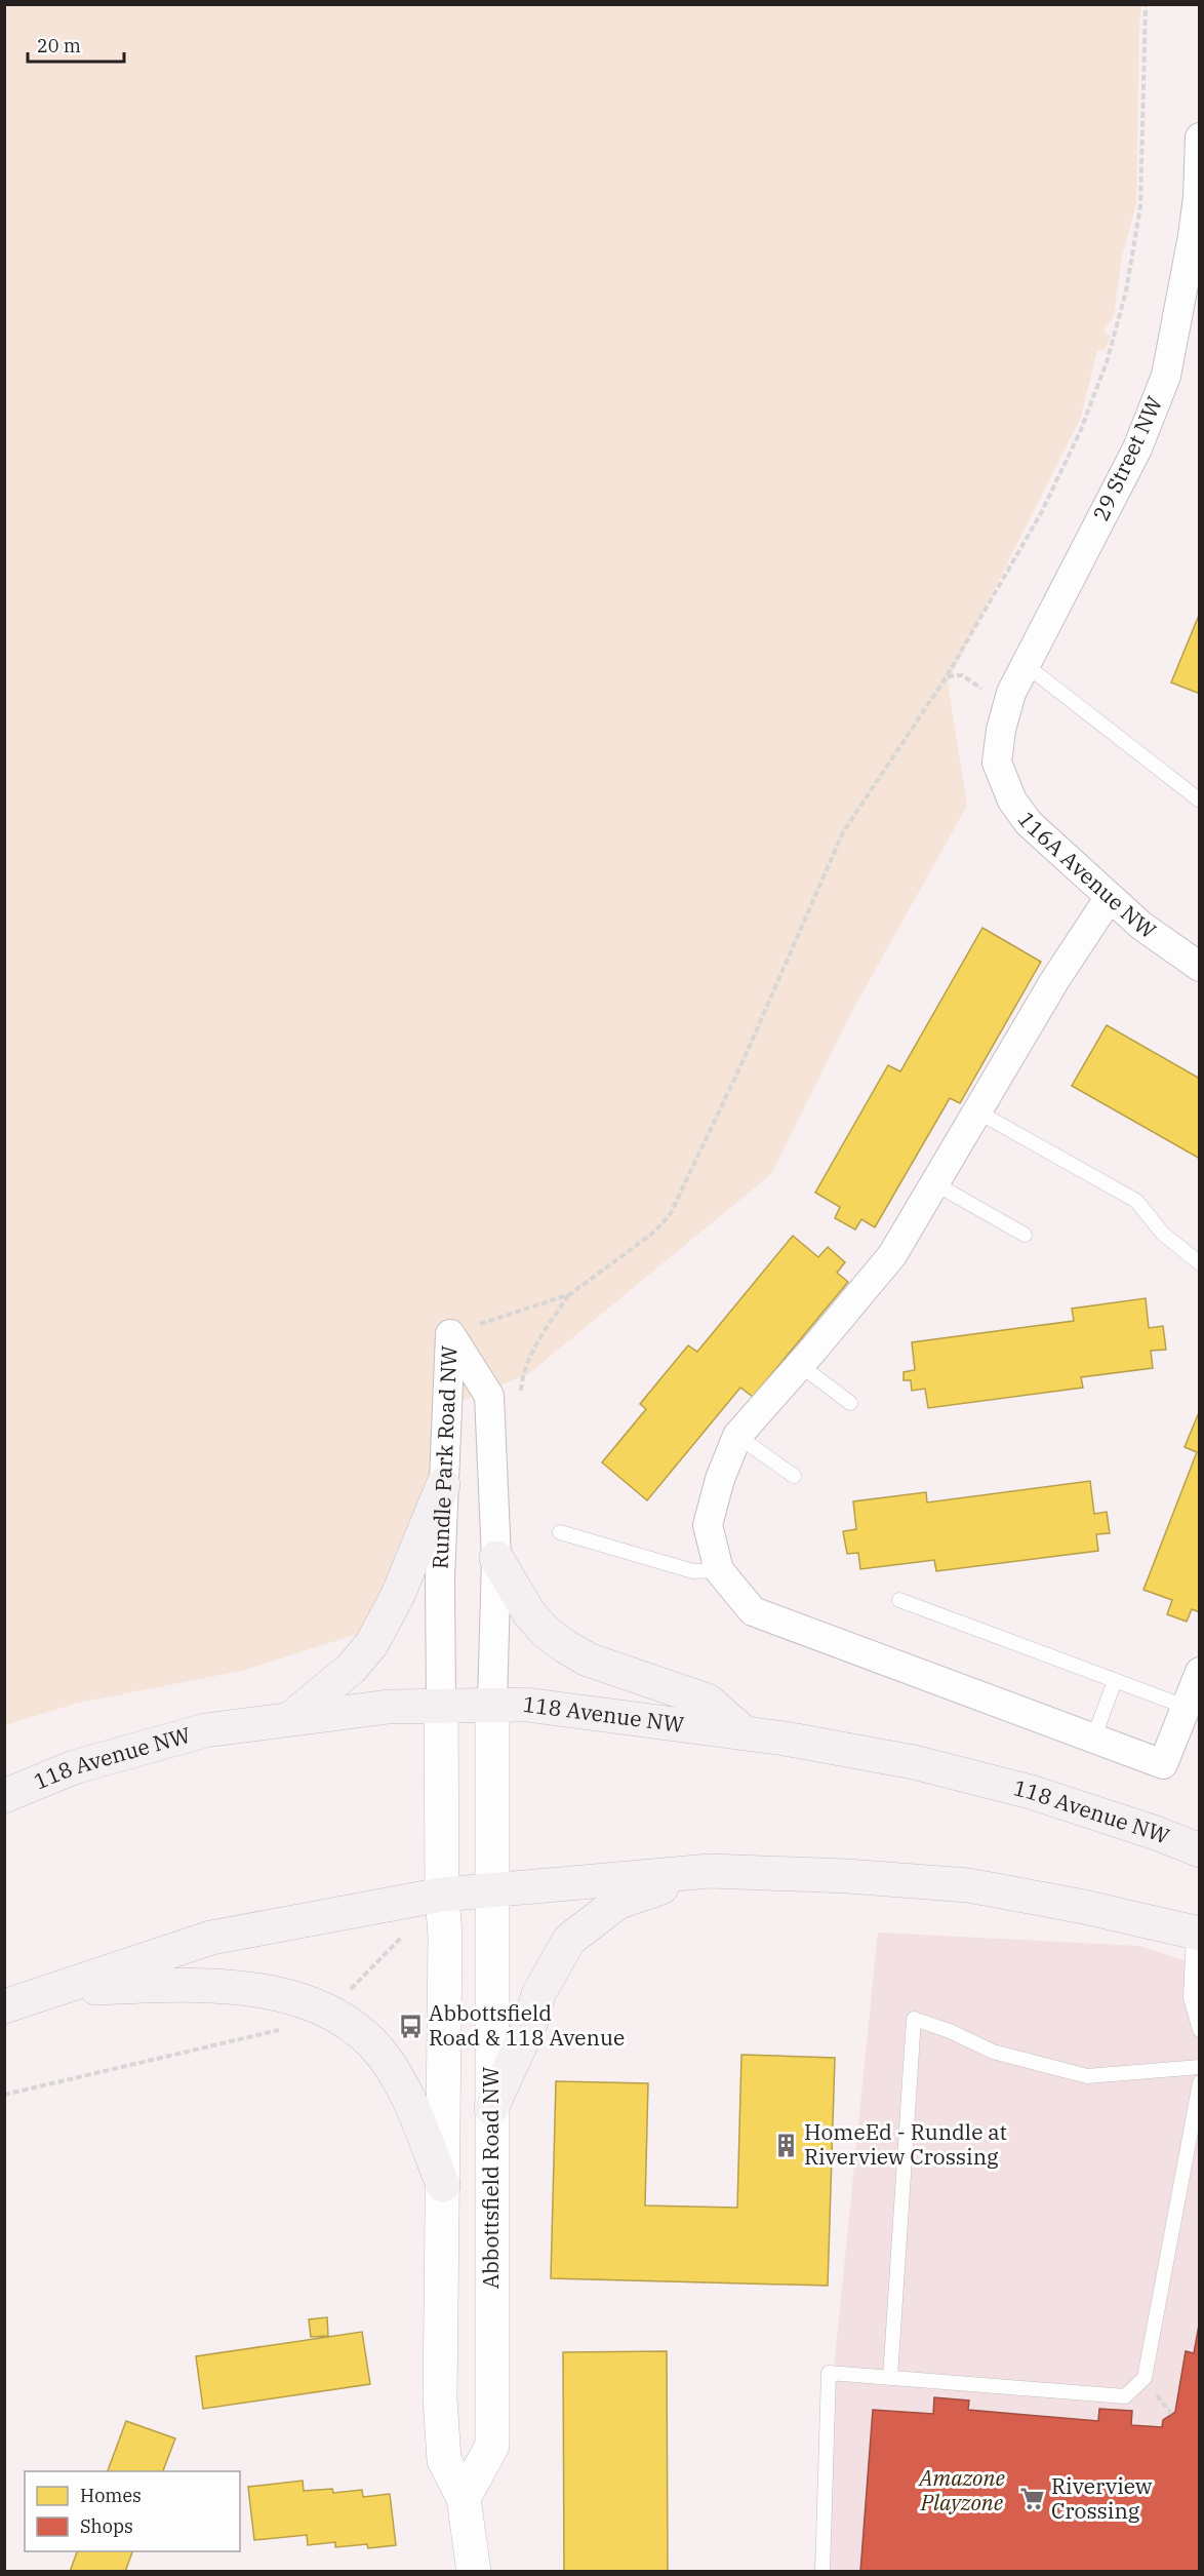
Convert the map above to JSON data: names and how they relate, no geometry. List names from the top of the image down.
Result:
{
  "streets": {
    "main road": ["118 Avenue NW"],
    "street": [
      "29 Street NW",
      "116A Avenue NW",
      "Rundle Park Road NW",
      "Abbottsfield Road NW"
    ]
  },
  "crossings": [
    ["29 Street NW", "116A Avenue NW"],
    ["Rundle Park Road NW", "118 Avenue NW"],
    ["Rundle Park Road NW", "Abbottsfield Road NW"],
    ["118 Avenue NW", "Abbottsfield Road NW"]
  ],
  "parks": ["Amazone Playzone"],
  "places": {
    "bus stop": ["Abbottsfield Road & 118 Avenue"],
    "building": ["HomeEd - Rundle at Riverview Crossing"],
    "supermarket": ["Riverview Crossing"]
  },
  "legend": ["Homes", "Shops"],
  "scale_bar": "20 m"
}
